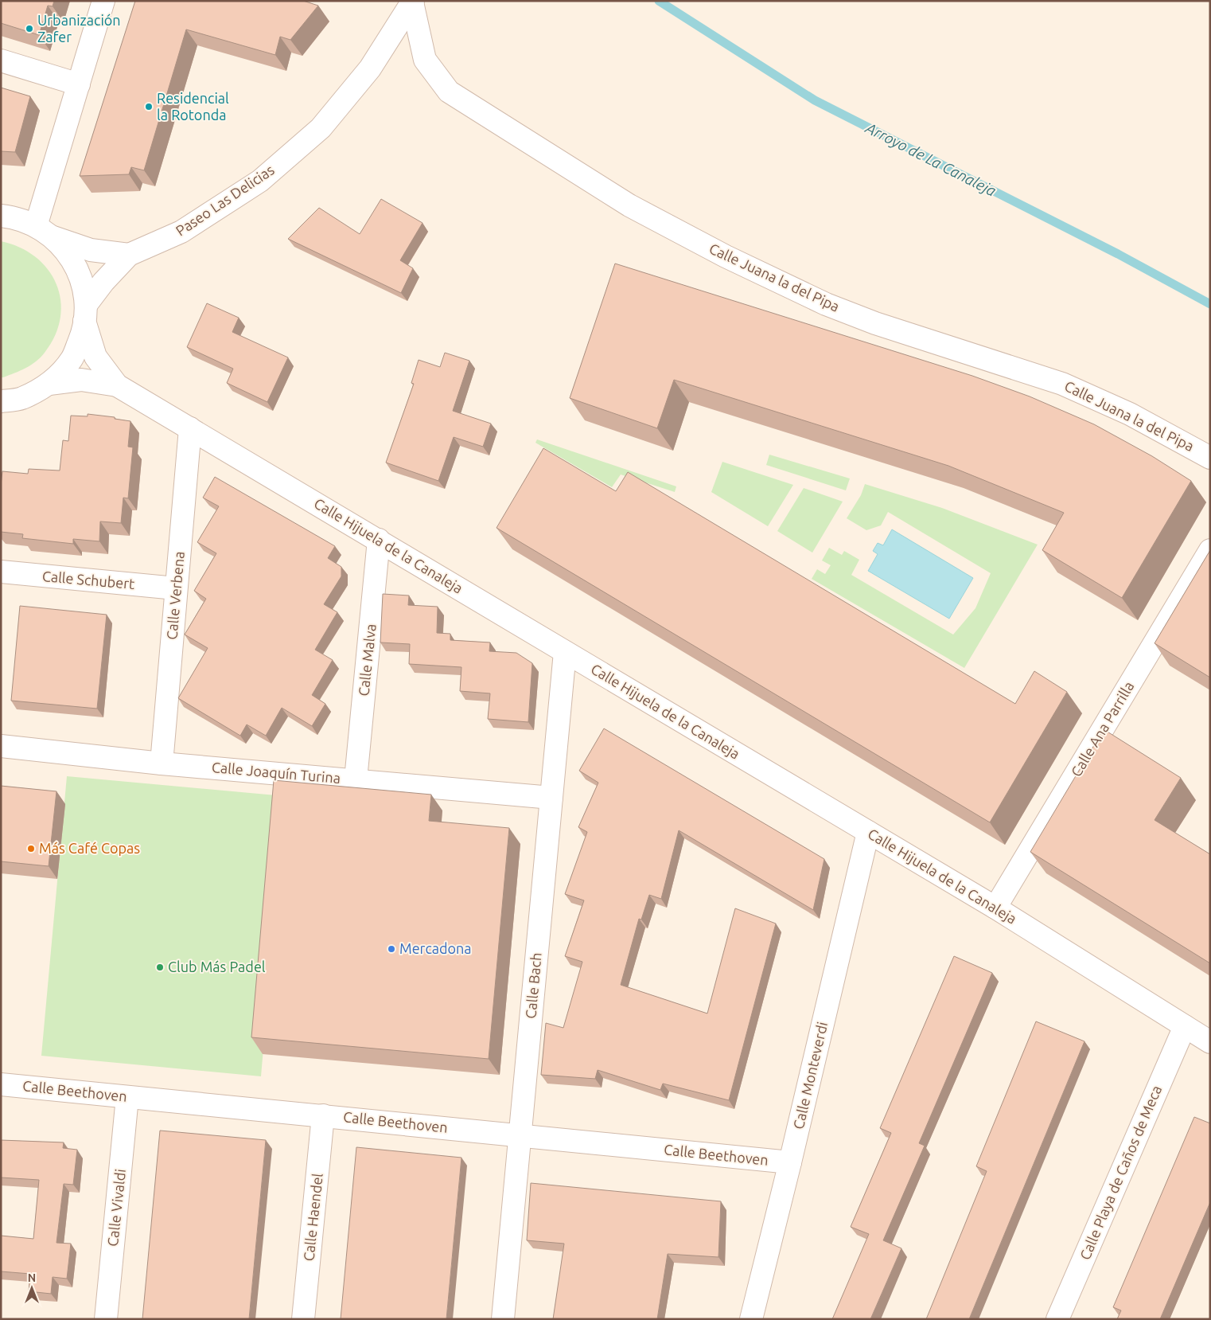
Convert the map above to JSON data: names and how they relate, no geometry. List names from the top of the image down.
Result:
{
  "streets": {
    "street": [
      "Paseo Las Delicias",
      "Calle Juana la del Pipa",
      "Calle Hijuela de la Canaleja",
      "Calle Schubert",
      "Calle Verbena",
      "Calle Malva",
      "Calle Ana Parrilla",
      "Calle Joaquín Turina",
      "Calle Bach",
      "Calle Monteverdi",
      "Calle Beethoven",
      "Calle Playa de Caños de Meca",
      "Calle Vivaldi",
      "Calle Haendel"
    ]
  },
  "crossings": [
    ["Paseo Las Delicias", "Calle Juana la del Pipa"],
    ["Paseo Las Delicias", "Calle Hijuela de la Canaleja"],
    ["Calle Hijuela de la Canaleja", "Calle Verbena"],
    ["Calle Hijuela de la Canaleja", "Calle Malva"],
    ["Calle Hijuela de la Canaleja", "Calle Ana Parrilla"],
    ["Calle Hijuela de la Canaleja", "Calle Bach"],
    ["Calle Hijuela de la Canaleja", "Calle Monteverdi"],
    ["Calle Hijuela de la Canaleja", "Calle Playa de Caños de Meca"],
    ["Calle Schubert", "Calle Verbena"],
    ["Calle Verbena", "Calle Joaquín Turina"],
    ["Calle Malva", "Calle Joaquín Turina"],
    ["Calle Joaquín Turina", "Calle Bach"],
    ["Calle Bach", "Calle Beethoven"],
    ["Calle Monteverdi", "Calle Beethoven"],
    ["Calle Beethoven", "Calle Vivaldi"],
    ["Calle Beethoven", "Calle Haendel"]
  ],
  "water": ["Arroyo de La Canaleja"],
  "places": [
    "Urbanización Zafer",
    "Residencial la Rotonda",
    "Más Café Copas",
    "Mercadona",
    "Club Más Padel"
  ],
  "north": "top"
}
